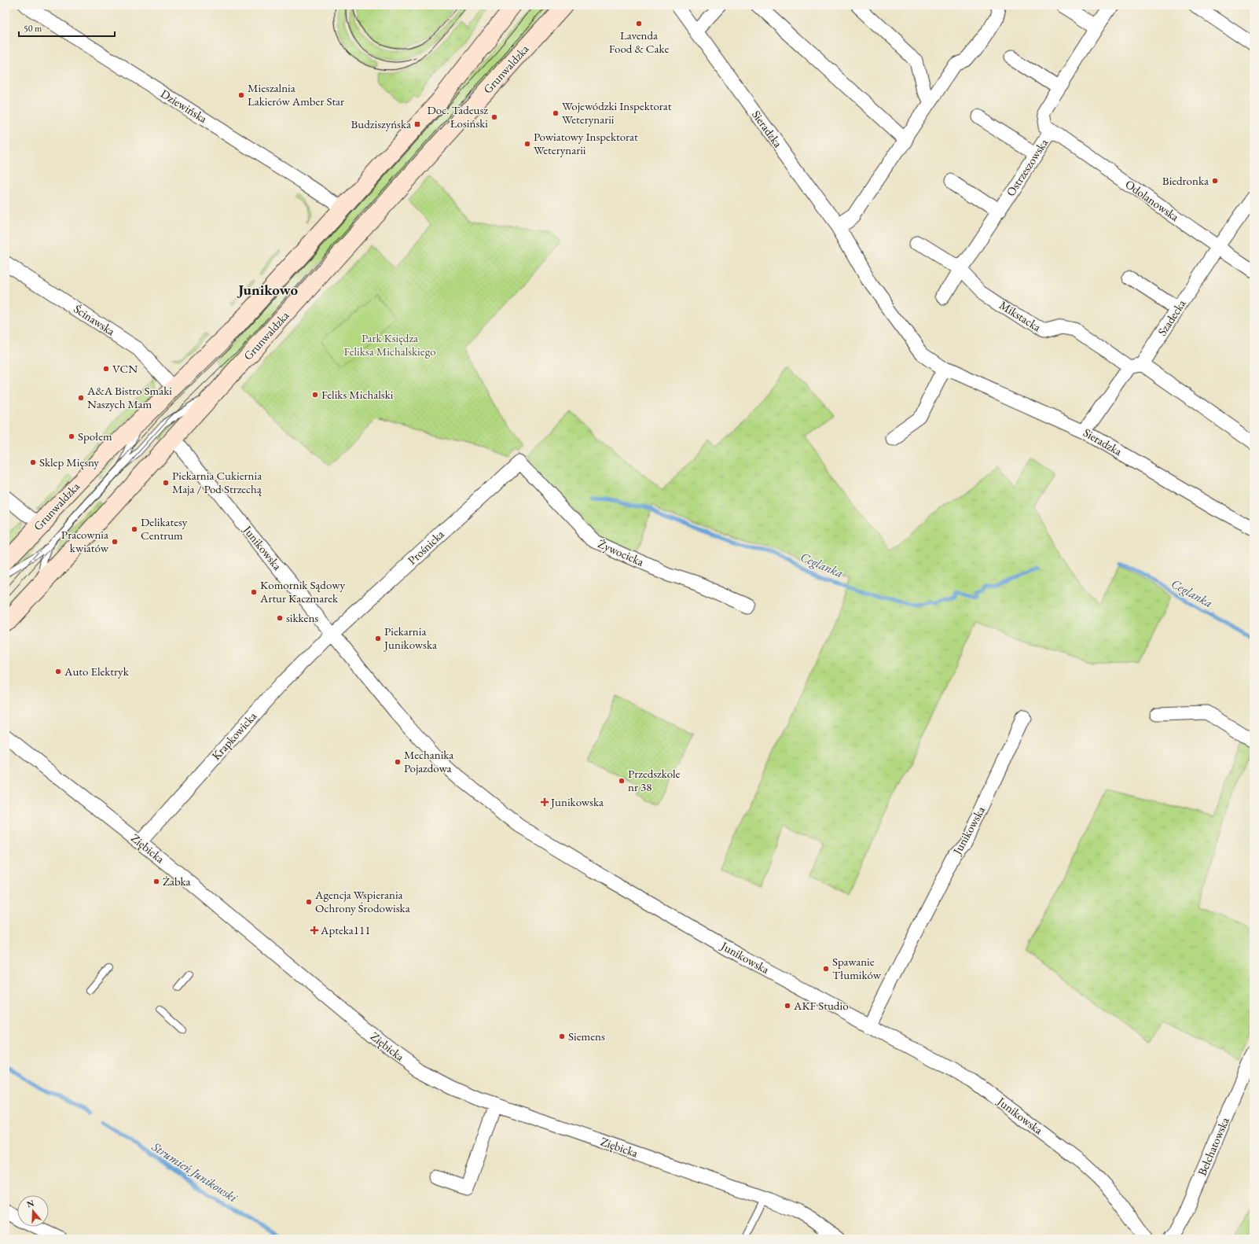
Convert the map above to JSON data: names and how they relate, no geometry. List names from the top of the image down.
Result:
{
  "streets": {
    "street": [
      "Grunwaldzka",
      "Dziewińska",
      "Sieradzka",
      "Ostrzeszowska",
      "Odolanowska",
      "Mikstacka",
      "Szadecka",
      "Ścinawska",
      "Prośnicka",
      "Junikowska",
      "Żywocicka",
      "Krapkowicka",
      "Ziębicka",
      "Bełchatowska"
    ]
  },
  "crossings": [
    ["Grunwaldzka", "Dziewińska"],
    ["Grunwaldzka", "Ścinawska"],
    ["Grunwaldzka", "Junikowska"],
    ["Sieradzka", "Szadecka"],
    ["Ostrzeszowska", "Odolanowska"],
    ["Ostrzeszowska", "Mikstacka"],
    ["Odolanowska", "Szadecka"],
    ["Mikstacka", "Szadecka"],
    ["Prośnicka", "Junikowska"],
    ["Prośnicka", "Żywocicka"],
    ["Prośnicka", "Krapkowicka"],
    ["Junikowska", "Krapkowicka"],
    ["Krapkowicka", "Ziębicka"]
  ],
  "districts": ["Junikowo"],
  "water": ["Ceglanka", "Strumień Junikowski"],
  "parks": ["Park Księdza Feliksa Michalskiego"],
  "places": {
    "other": [
      "Lavenda Food & Cake",
      "Mieszalnia Lakierów Amber Star",
      "Wojewódzki Inspektorat Weterynarii",
      "Doc. Tadeusz Łosiński",
      "Powiatowy Inspektorat Weterynarii",
      "Biedronka",
      "VCN",
      "Feliks Michalski",
      "A&A Bistro Smaki Naszych Mam",
      "Społem",
      "Sklep Mięsny",
      "Piekarnia Cukiernia Maja / Pod Strzechą",
      "Delikatesy Centrum",
      "Pracownia kwiatów",
      "Komornik Sądowy Artur Kaczmarek",
      "sikkens",
      "Piekarnia Junikowska",
      "Auto Elektryk",
      "Mechanika Pojazdowa",
      "Przedszkole nr 38",
      "Żabka",
      "Agencja Wspierania Ochrony Środowiska",
      "Spawanie Tłumików",
      "AKF Studio",
      "Siemens"
    ],
    "transit": ["Budziszyńska"],
    "health": ["Junikowska", "Apteka111"]
  },
  "scale_bar": "50 m",
  "north": "top"
}
